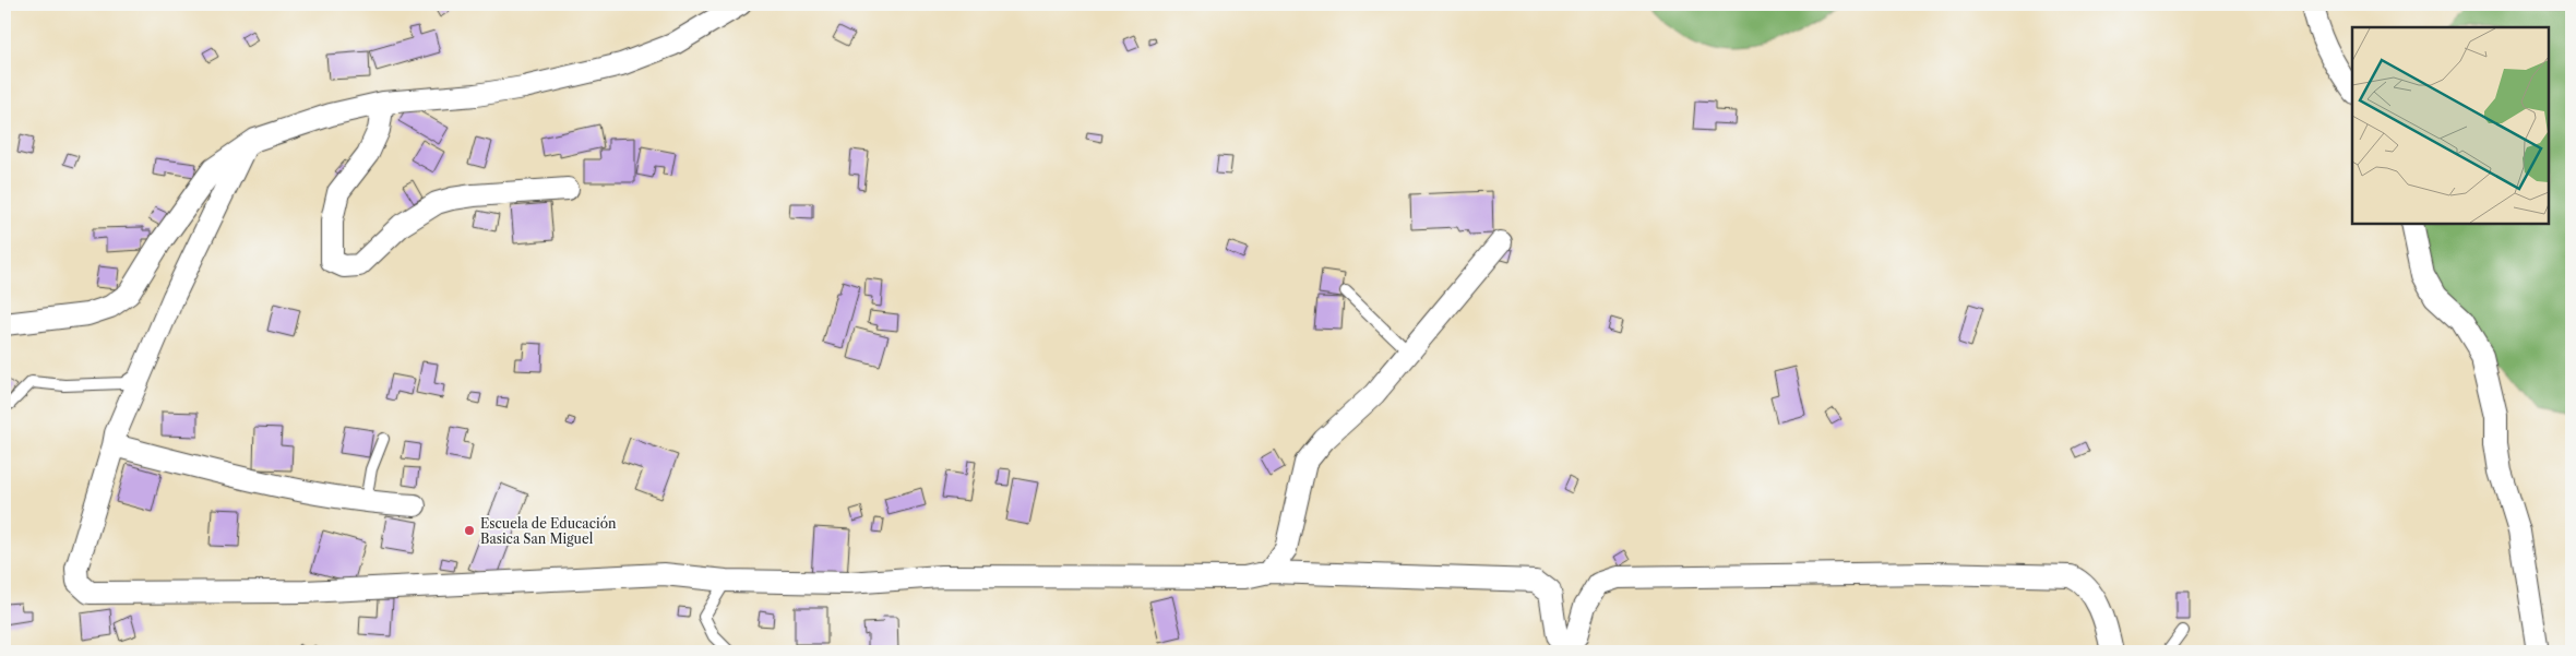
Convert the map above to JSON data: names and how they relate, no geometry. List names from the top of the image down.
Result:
{
  "places": ["Escuela de Educación Basica San Miguel"]
}
